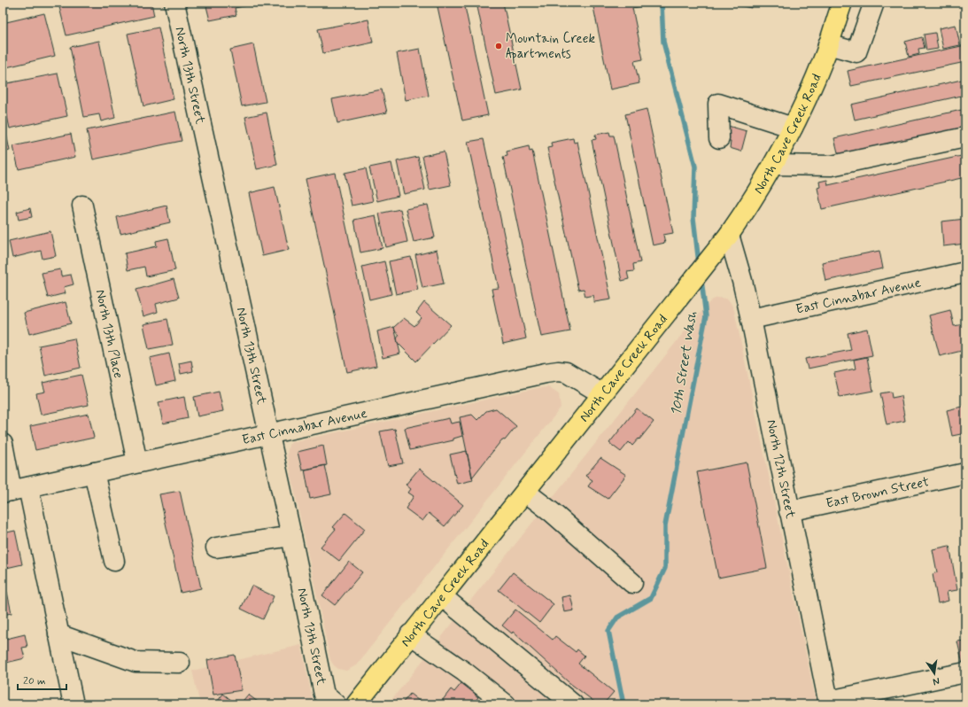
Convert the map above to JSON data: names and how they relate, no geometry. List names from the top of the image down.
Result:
{
  "streets": {
    "main road": ["North Cave Creek Road"],
    "street": [
      "North 13th Street",
      "East Cinnabar Avenue",
      "North 13th Place",
      "North 12th Street",
      "East Brown Street"
    ]
  },
  "crossings": [
    ["North 13th Street", "East Cinnabar Avenue"],
    ["North Cave Creek Road", "East Cinnabar Avenue"],
    ["North Cave Creek Road", "North 12th Street"],
    ["East Cinnabar Avenue", "North 13th Place"],
    ["East Cinnabar Avenue", "North 12th Street"],
    ["North 12th Street", "East Brown Street"]
  ],
  "water": ["10th Street Wash"],
  "places": ["Mountain Creek Apartments"],
  "scale_bar": "20 m",
  "north": "bottom"
}
